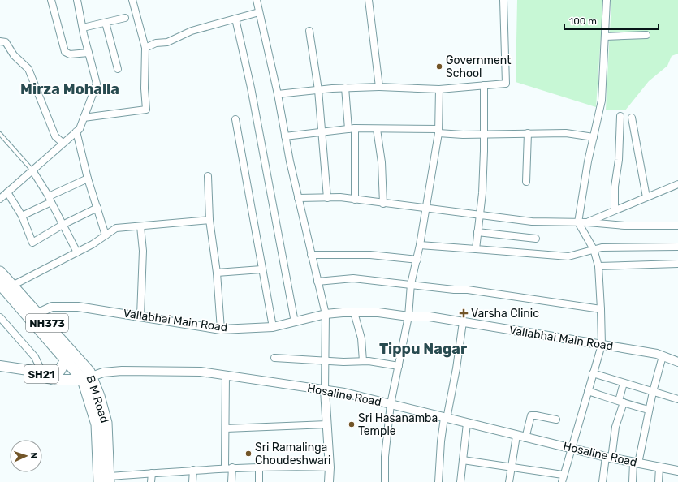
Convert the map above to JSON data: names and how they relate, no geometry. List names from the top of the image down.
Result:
{
  "streets": {
    "highway": ["NH373", "B M Road"],
    "main road": ["SH21"],
    "street": ["Vallabhai Main Road", "Hosaline Road"]
  },
  "crossings": [
    ["Vallabhai Main Road", "B M Road"],
    ["NH373", "SH21"],
    ["NH373", "Hosaline Road"],
    ["NH373", "B M Road"],
    ["SH21", "Hosaline Road"],
    ["SH21", "B M Road"],
    ["Hosaline Road", "B M Road"]
  ],
  "districts": ["Mirza Mohalla", "Tippu Nagar"],
  "places": {
    "other": ["Government School", "Sri Hasanamba Temple", "Sri Ramalinga Choudeshwari"],
    "health": ["Varsha Clinic"]
  },
  "scale_bar": "100 m",
  "north": "right"
}
